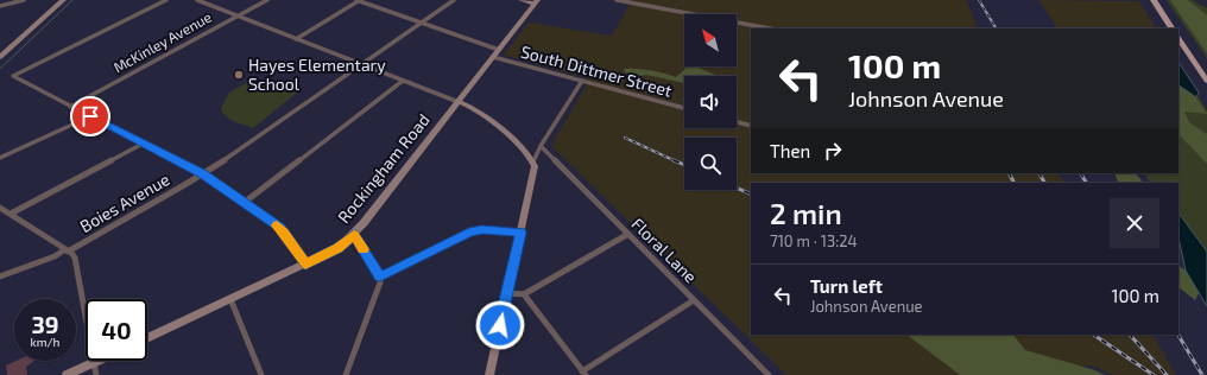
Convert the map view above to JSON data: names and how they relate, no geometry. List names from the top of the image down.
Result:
{
  "streets": {
    "street": [
      "McKinley Avenue",
      "South Dittmer Street",
      "Rockingham Road",
      "Boies Avenue",
      "Floral Lane"
    ]
  },
  "crossings": [
    ["South Dittmer Street", "Rockingham Road"],
    ["South Dittmer Street", "Boies Avenue"]
  ],
  "places": ["Hayes Elementary School"],
  "north": "top left",
  "page": {
    "turn": ["100 m", "Johnson Avenue"],
    "then": "Then",
    "heading": ["2 min", "710 m · 13:24"],
    "list": [
      {
        "name": "Turn left",
        "note": "Johnson Avenue",
        "value": "100 m"
      }
    ],
    "speed": "39 km/h",
    "limit": "40"
  }
}
